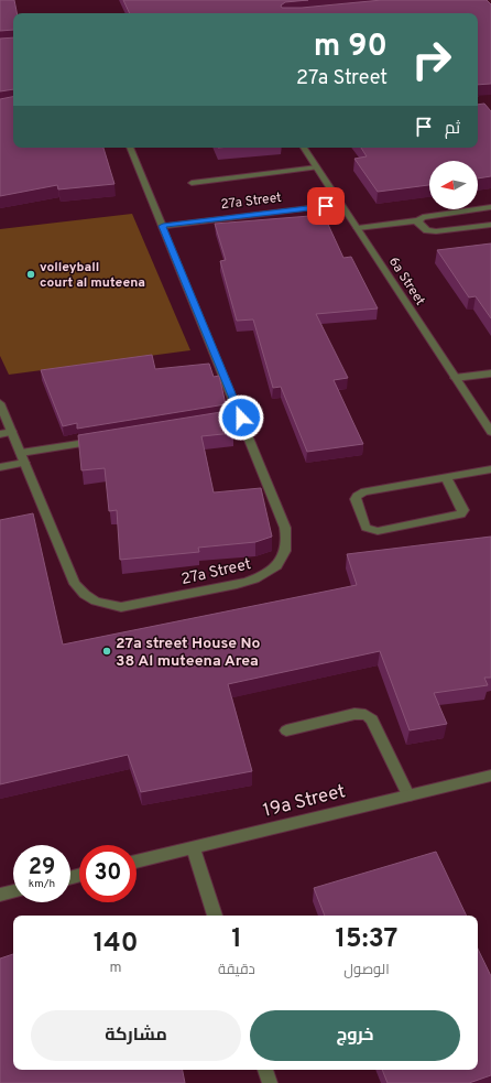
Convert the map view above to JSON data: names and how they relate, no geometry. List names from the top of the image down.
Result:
{
  "streets": {
    "street": ["27a Street", "6a Street", "19a Street"]
  },
  "crossings": [
    ["27a Street", "6a Street"]
  ],
  "places": ["volleyball court al muteena", "27a street House No 38 Al muteena Area"],
  "north": "left",
  "page": {
    "turn": ["90 m", "27a Street"],
    "then": "ثم",
    "speed": "29 km/h",
    "limit": "30",
    "eta": [
      "15:37",
      "الوصول",
      "1",
      "دقيقة",
      "140",
      "m"
    ],
    "buttons": ["خروج", "مشاركة"]
  }
}
